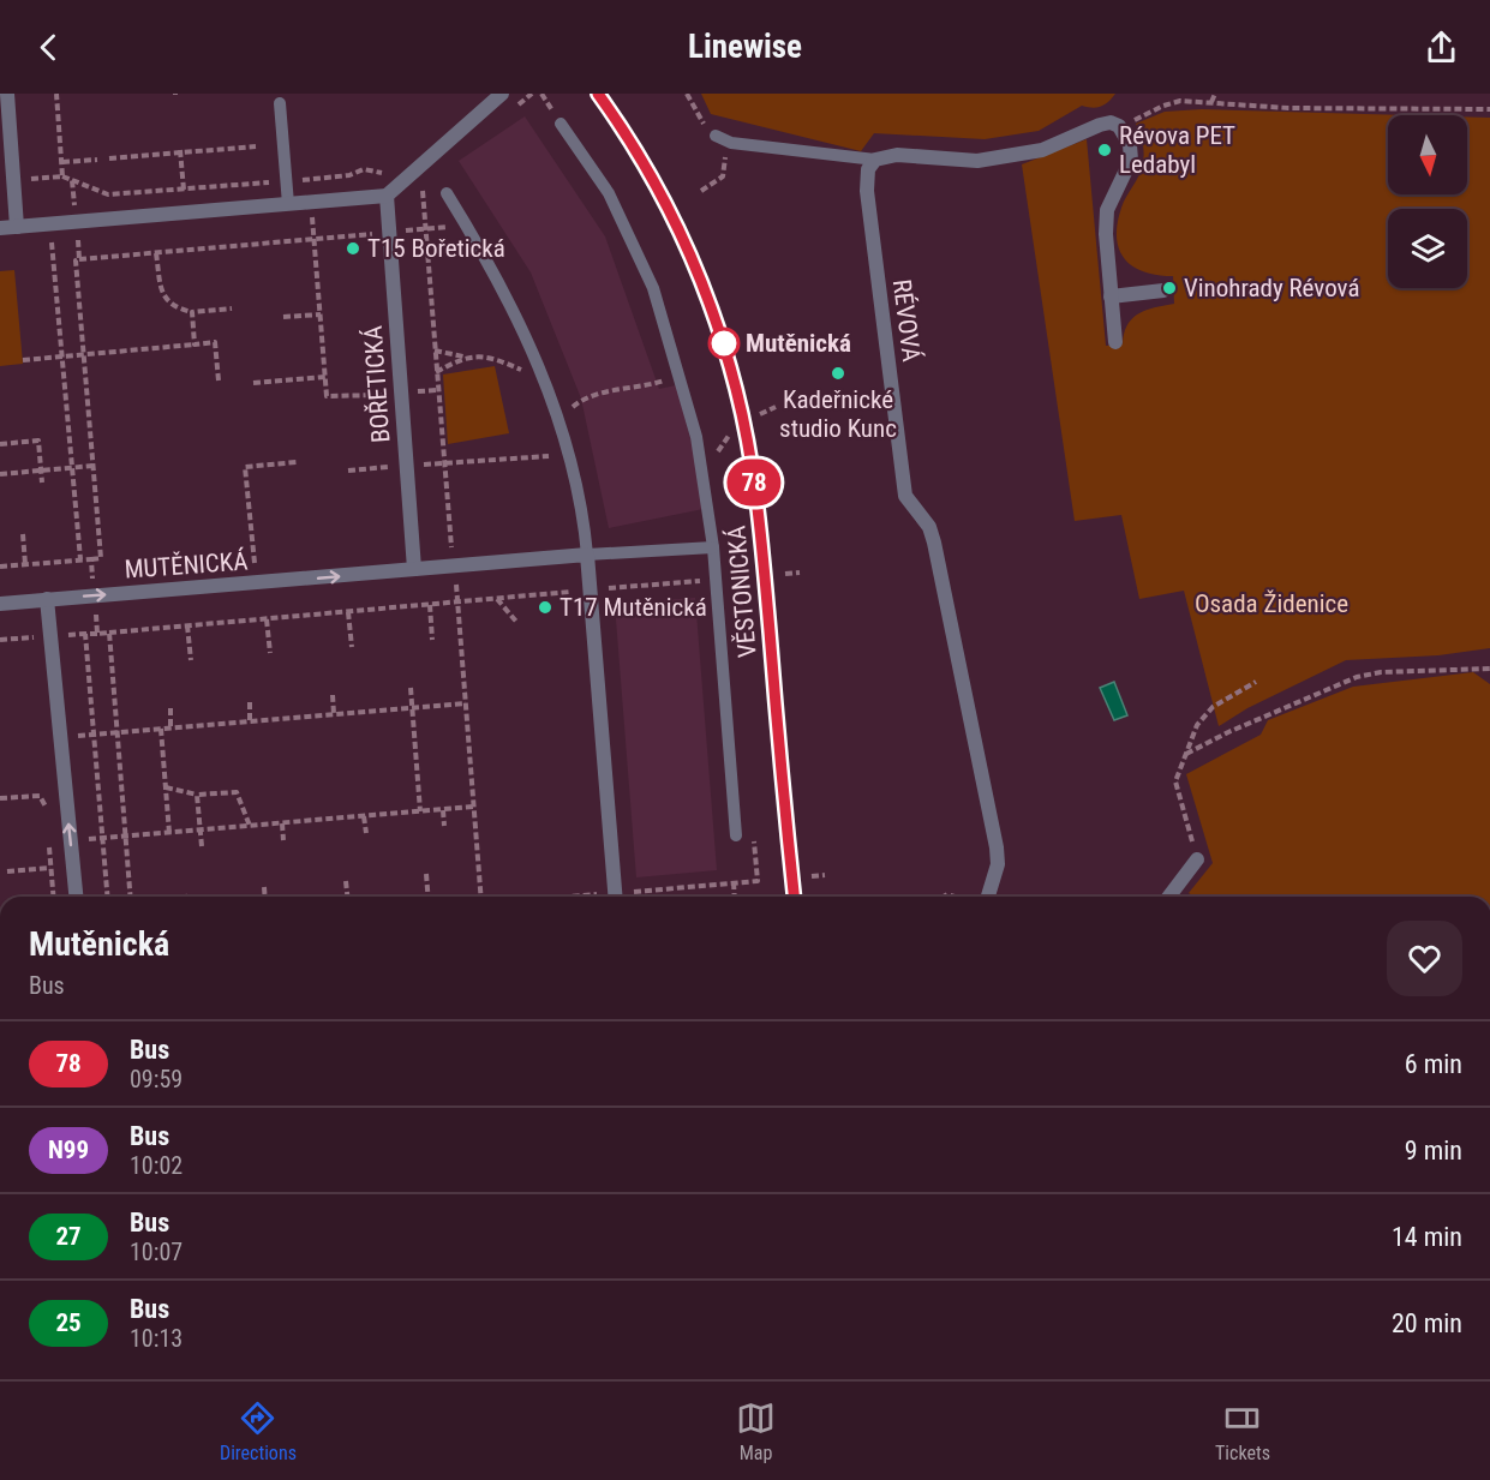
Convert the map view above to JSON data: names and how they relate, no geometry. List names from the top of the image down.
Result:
{
  "streets": {
    "street": [
      "RÉVOVÁ",
      "BOŘETICKÁ",
      "MUTĚNICKÁ",
      "VĚSTONICKÁ"
    ]
  },
  "crossings": [
    ["BOŘETICKÁ", "MUTĚNICKÁ"]
  ],
  "one_way": ["MUTĚNICKÁ"],
  "parks": ["Osada Židenice"],
  "places": [
    "Révova PET Ledabyl",
    "T15 Bořetická",
    "Vinohrady Révová",
    "Mutěnická",
    "Kadeřnické studio Kunc",
    "T17 Mutěnická"
  ],
  "lines": ["bus line 78"],
  "north": "bottom",
  "page": {
    "header": "Linewise",
    "on_map": "78",
    "heading": ["Mutěnická", "Bus"],
    "list": [
      {
        "mark": "78",
        "name": "Bus",
        "note": "09:59",
        "value": "6 min"
      },
      {
        "mark": "N99",
        "name": "Bus",
        "note": "10:02",
        "value": "9 min"
      },
      {
        "mark": "27",
        "name": "Bus",
        "note": "10:07",
        "value": "14 min"
      },
      {
        "mark": "25",
        "name": "Bus",
        "note": "10:13",
        "value": "20 min"
      }
    ],
    "tabs": ["Directions", "Map", "Tickets"]
  }
}
